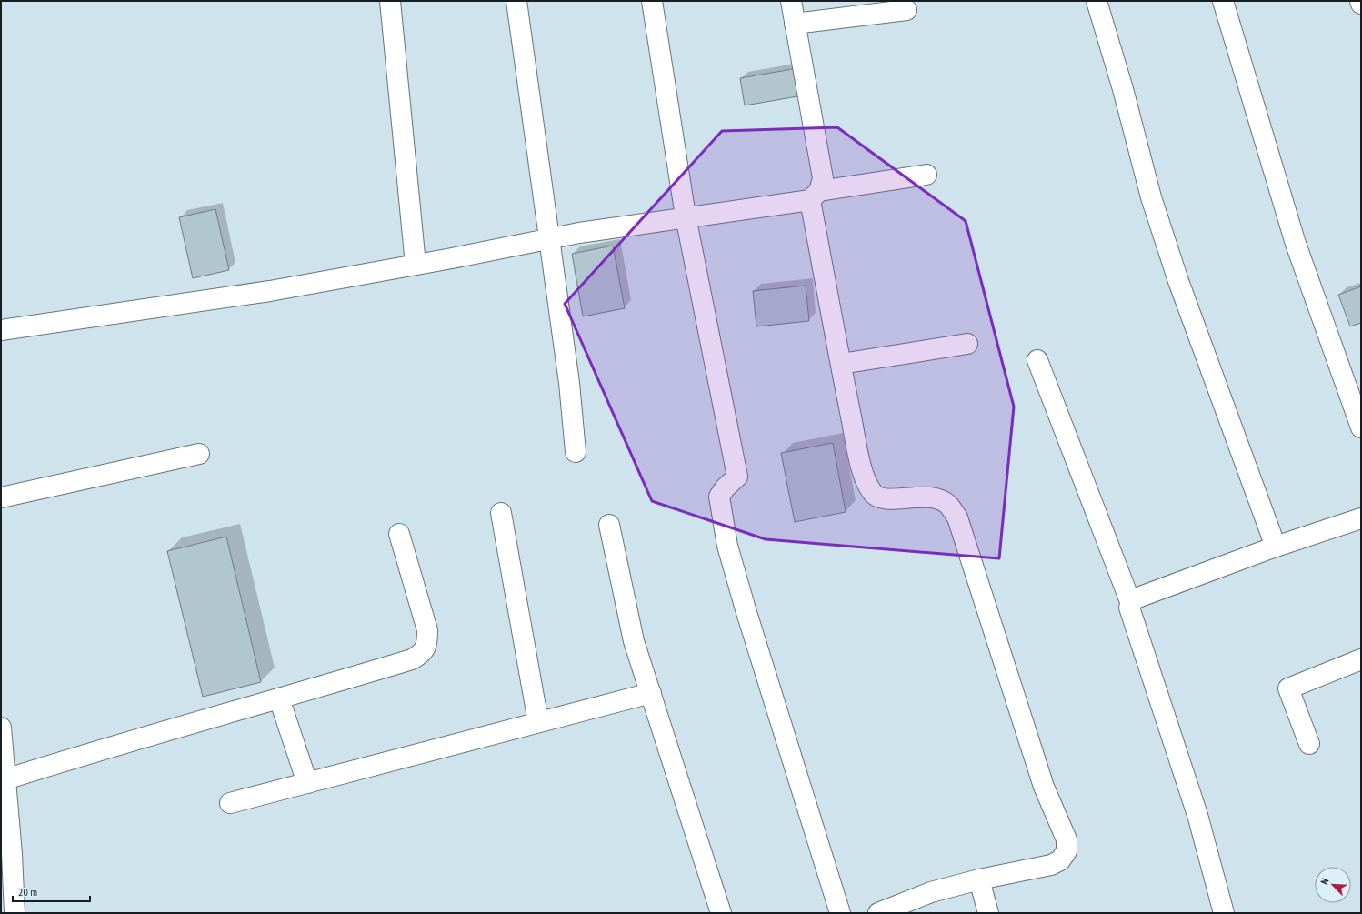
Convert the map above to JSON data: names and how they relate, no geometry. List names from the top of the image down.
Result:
{
  "scale_bar": "20 m",
  "north": "top left"
}
